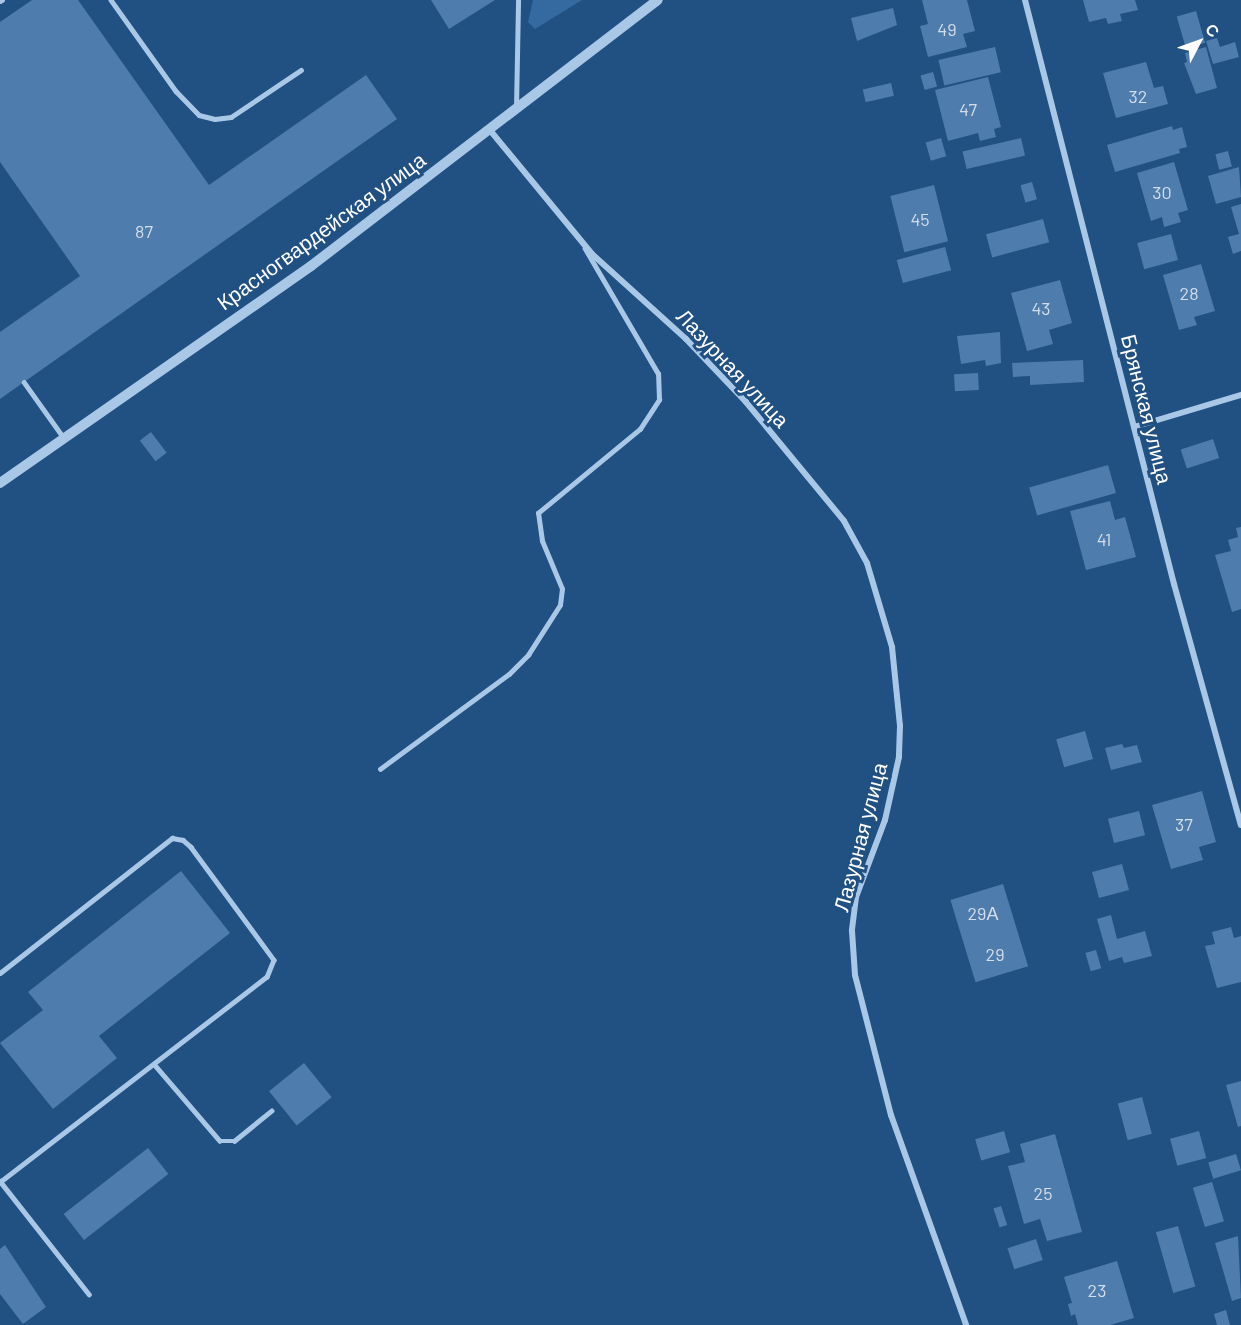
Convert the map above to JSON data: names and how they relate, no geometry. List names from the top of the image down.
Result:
{
  "streets": {
    "street": ["Красногвардейская улица", "Лазурная улица", "Брянская улица"]
  },
  "crossings": [
    ["Красногвардейская улица", "Лазурная улица"]
  ],
  "house_numbers": [
    "49",
    "32",
    "47",
    "30",
    "45",
    "87",
    "28",
    "43",
    "41",
    "37",
    "29А",
    "29",
    "25",
    "23"
  ],
  "north": "top right"
}
